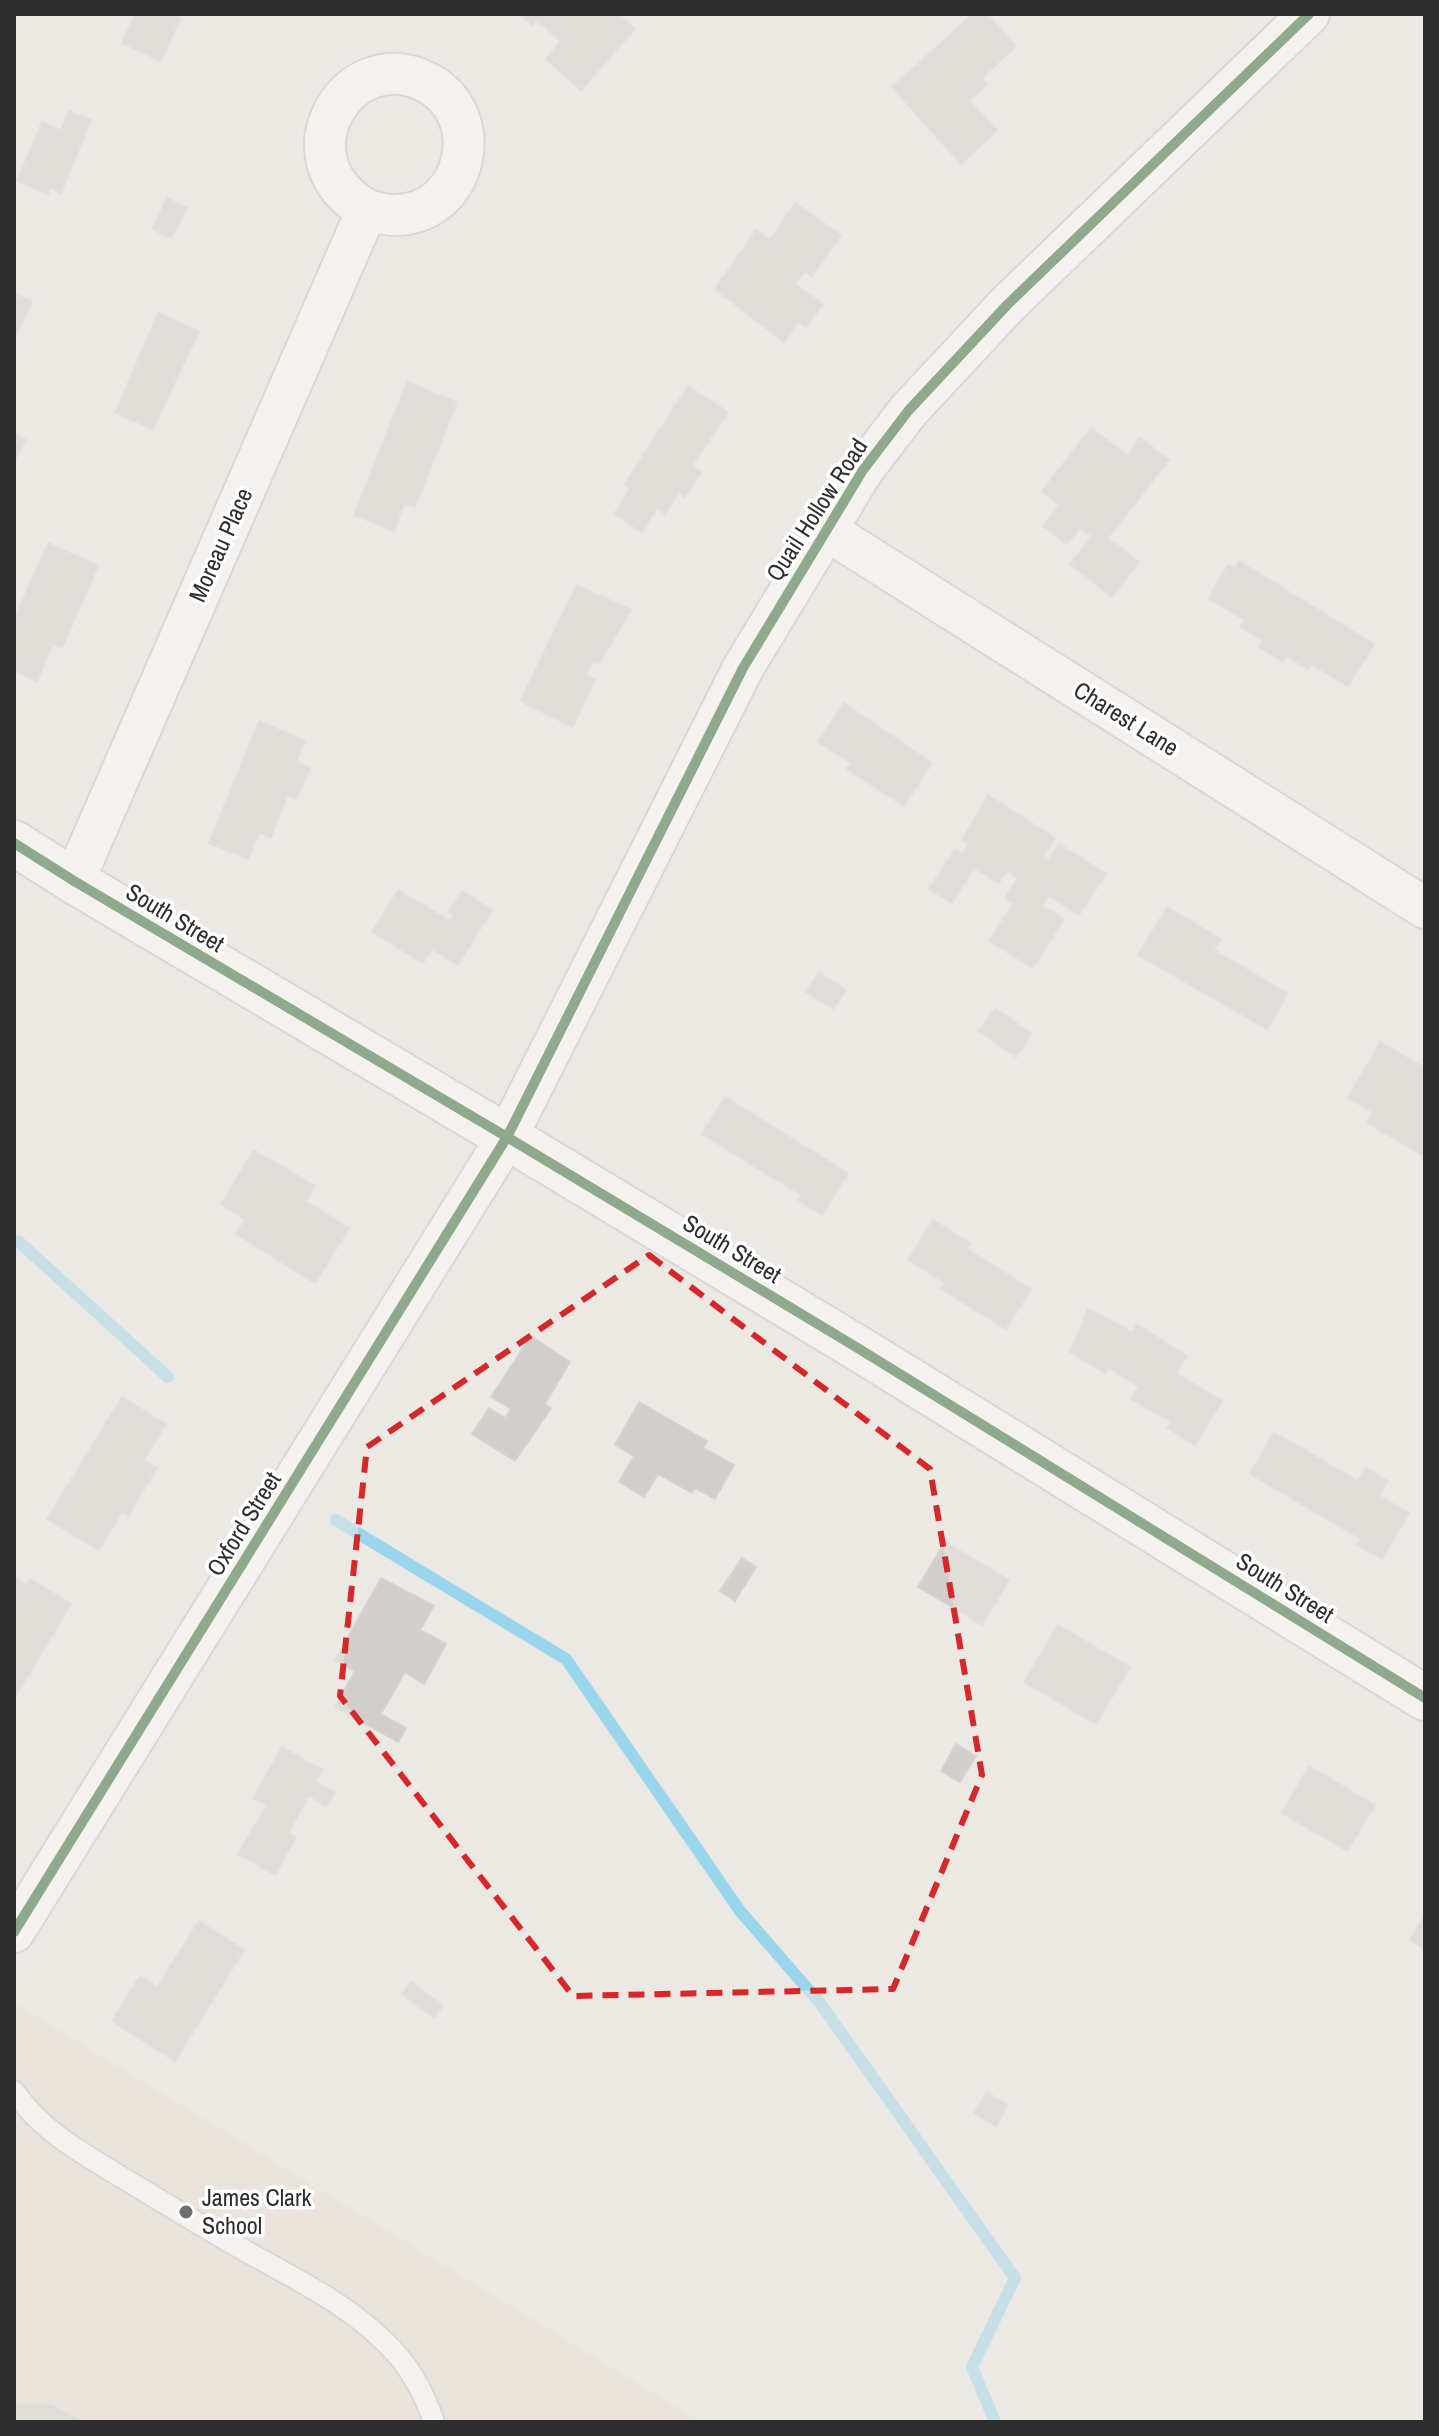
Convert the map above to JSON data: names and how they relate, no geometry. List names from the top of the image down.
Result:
{
  "streets": {
    "street": [
      "Quail Hollow Road",
      "Moreau Place",
      "Charest Lane",
      "South Street",
      "Oxford Street"
    ]
  },
  "crossings": [
    ["Quail Hollow Road", "Charest Lane"],
    ["Quail Hollow Road", "South Street"],
    ["Quail Hollow Road", "Oxford Street"],
    ["Moreau Place", "South Street"],
    ["South Street", "Oxford Street"]
  ],
  "places": ["James Clark School"]
}
